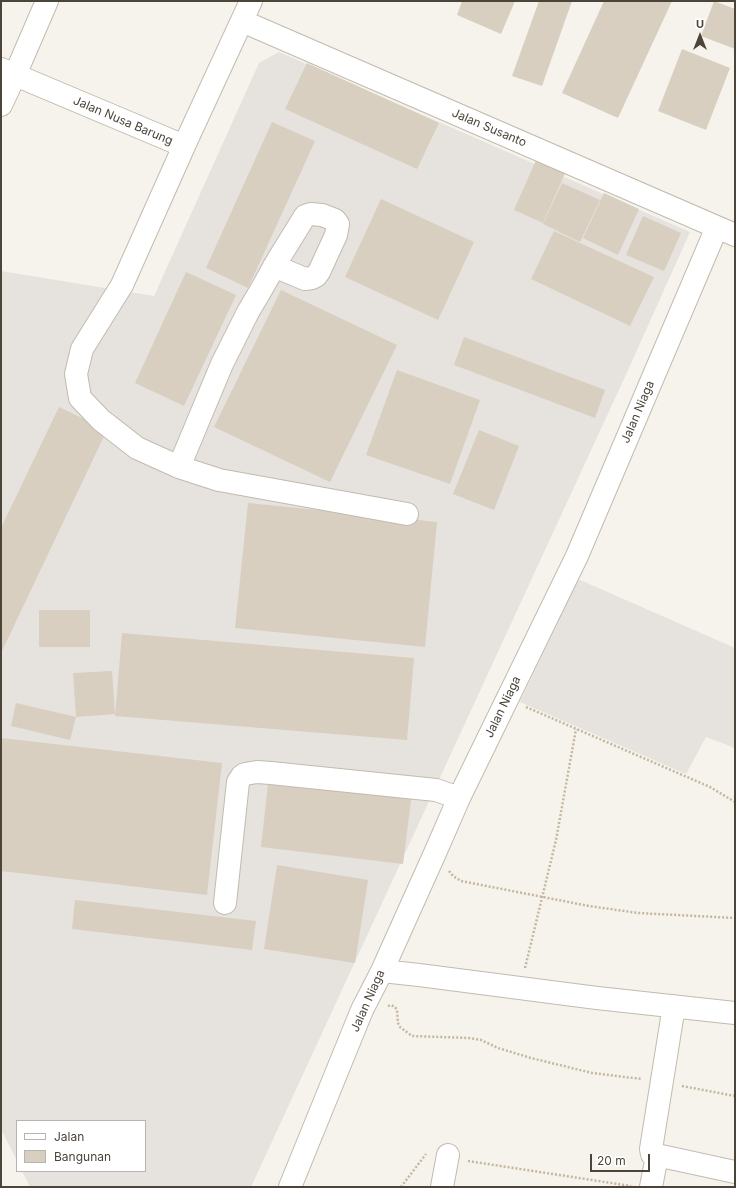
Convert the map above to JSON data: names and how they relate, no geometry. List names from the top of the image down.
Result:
{
  "streets": {
    "street": ["Jalan Nusa Barung", "Jalan Susanto", "Jalan Niaga"]
  },
  "crossings": [
    ["Jalan Nusa Barung", "Jalan Susanto"],
    ["Jalan Susanto", "Jalan Niaga"]
  ],
  "legend": ["Jalan", "Bangunan"],
  "scale_bar": "20 m",
  "north": "top"
}
